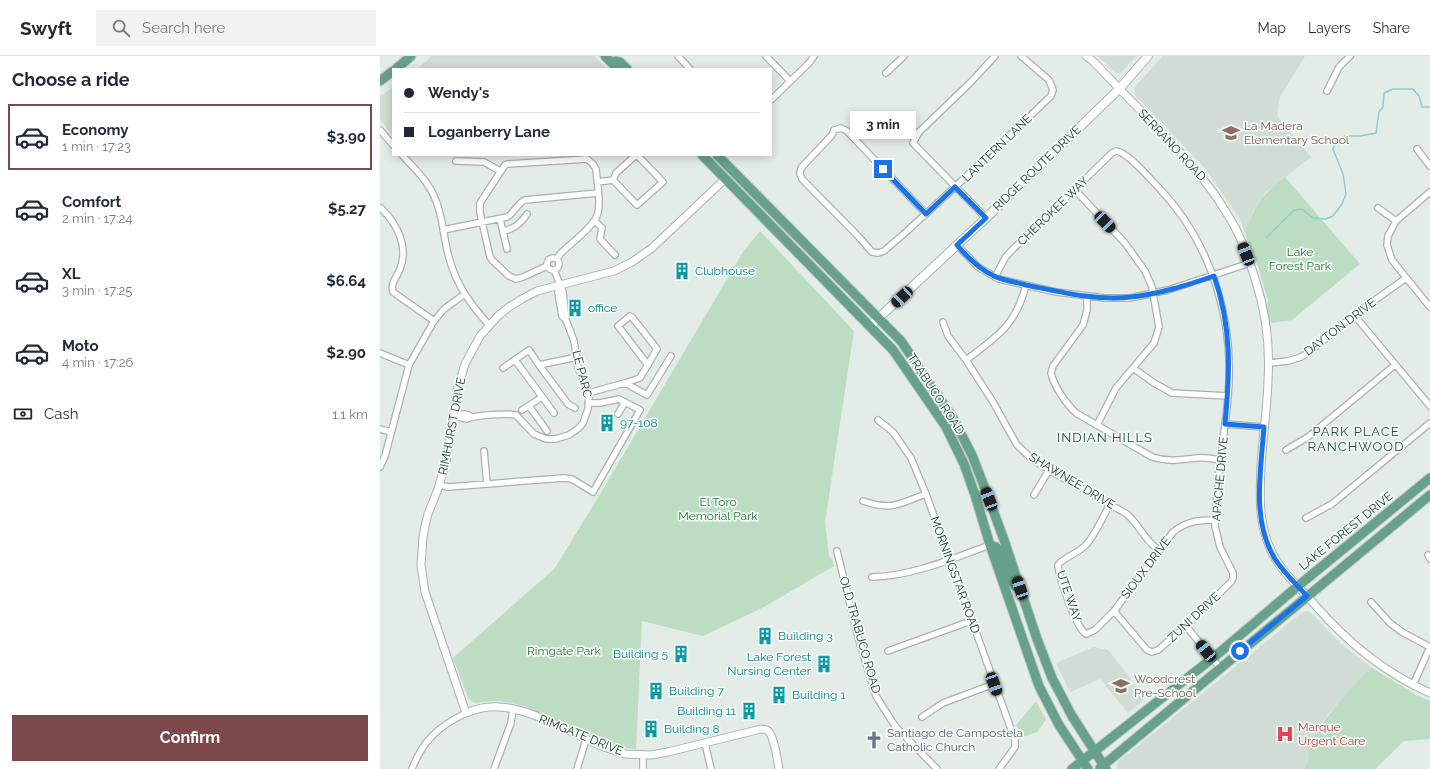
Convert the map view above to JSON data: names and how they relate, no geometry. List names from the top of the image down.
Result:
{
  "streets": {
    "main road": ["RIDGE ROUTE DRIVE", "TRABUCO ROAD", "LAKE FOREST DRIVE"],
    "street": [
      "SERRANO ROAD",
      "LANTERN LANE",
      "CHEROKEE WAY",
      "DAYTON DRIVE",
      "LE PARC",
      "RIMHURST DRIVE",
      "APACHE DRIVE",
      "SHAWNEE DRIVE",
      "SIOUX DRIVE",
      "MORNINGSTAR ROAD",
      "UTE WAY",
      "ZUNI DRIVE",
      "OLD TRABUCO ROAD",
      "RIMGATE DRIVE"
    ]
  },
  "crossings": [
    ["SERRANO ROAD", "RIDGE ROUTE DRIVE"],
    ["SERRANO ROAD", "DAYTON DRIVE"],
    ["SERRANO ROAD", "LAKE FOREST DRIVE"],
    ["RIDGE ROUTE DRIVE", "TRABUCO ROAD"],
    ["CHEROKEE WAY", "APACHE DRIVE"],
    ["LE PARC", "RIMHURST DRIVE"],
    ["TRABUCO ROAD", "RIMHURST DRIVE"],
    ["TRABUCO ROAD", "LAKE FOREST DRIVE"],
    ["RIMHURST DRIVE", "RIMGATE DRIVE"],
    ["APACHE DRIVE", "SIOUX DRIVE"],
    ["APACHE DRIVE", "ZUNI DRIVE"],
    ["SHAWNEE DRIVE", "SIOUX DRIVE"],
    ["SHAWNEE DRIVE", "UTE WAY"],
    ["SIOUX DRIVE", "UTE WAY"],
    ["SIOUX DRIVE", "ZUNI DRIVE"]
  ],
  "districts": ["PARK PLACE RANCHWOOD", "INDIAN HILLS"],
  "parks": ["Lake Forest Park", "El Toro Memorial Park", "Rimgate Park"],
  "places": {
    "school or university": ["La Madera Elementary School", "Woodcrest Pre-School"],
    "building": [
      "Clubhouse",
      "office",
      "97-108",
      "Building 3",
      "Building 5",
      "Lake Forest Nursing Center",
      "Building 7",
      "Building 1",
      "Building 11",
      "Building 8"
    ],
    "hospital": ["Marque Urgent Care"],
    "church": ["Santiago de Campostela Catholic Church"]
  },
  "page": {
    "header": "Swyft",
    "search": "Search here",
    "nav": ["Map", "Layers", "Share"],
    "heading": "Choose a ride",
    "banner": ["Wendy's", "Loganberry Lane"],
    "list": [
      {
        "name": "Economy",
        "note": "1 min · 17:23",
        "value": "$3.90"
      },
      {
        "name": "Comfort",
        "note": "2 min · 17:24",
        "value": "$5.27"
      },
      {
        "name": "XL",
        "note": "3 min · 17:25",
        "value": "$6.64"
      },
      {
        "name": "Moto",
        "note": "4 min · 17:26",
        "value": "$2.90"
      }
    ],
    "bubble": "3 min",
    "pay": ["Cash", "1.1 km"],
    "buttons": "Confirm"
  }
}
